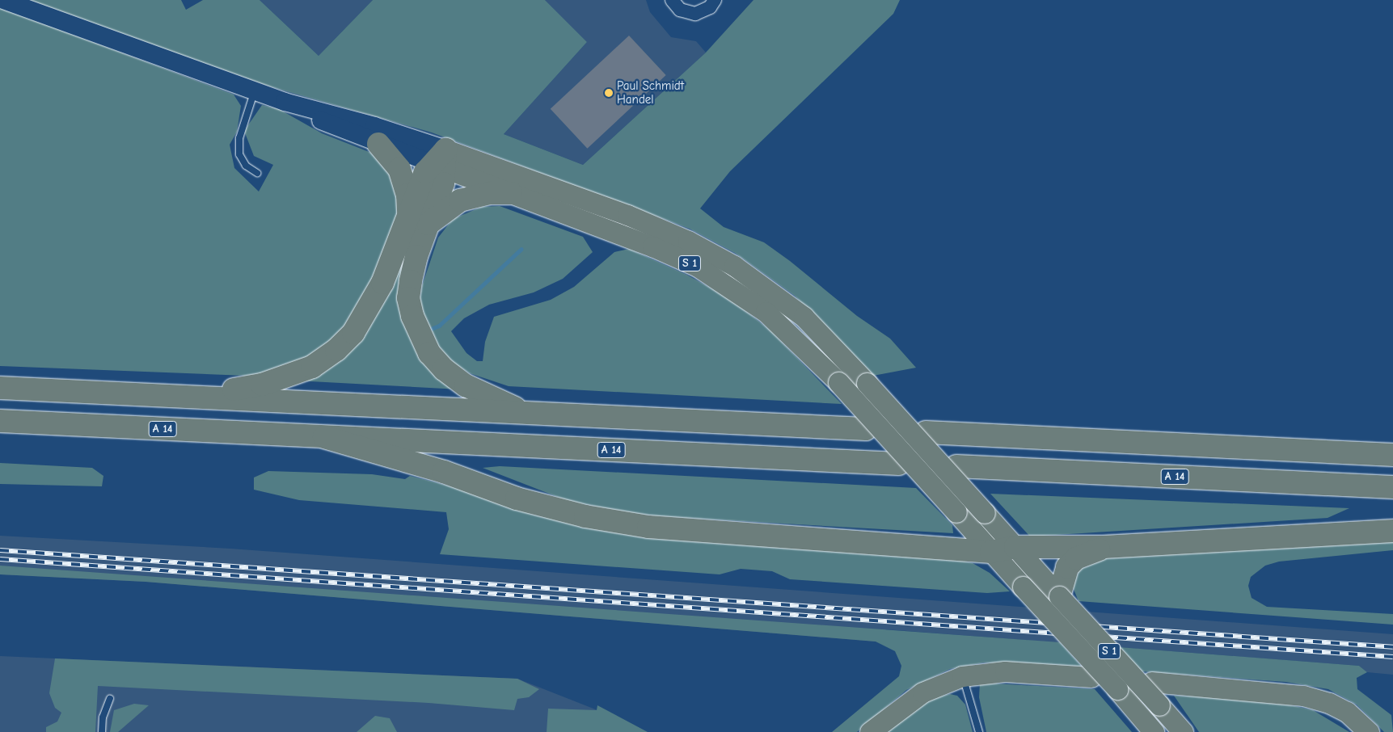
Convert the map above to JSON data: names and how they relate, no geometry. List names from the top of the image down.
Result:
{
  "streets": {
    "highway": ["A 14"],
    "main road": ["S 1"]
  },
  "places": ["Paul Schmidt Handel"]
}
